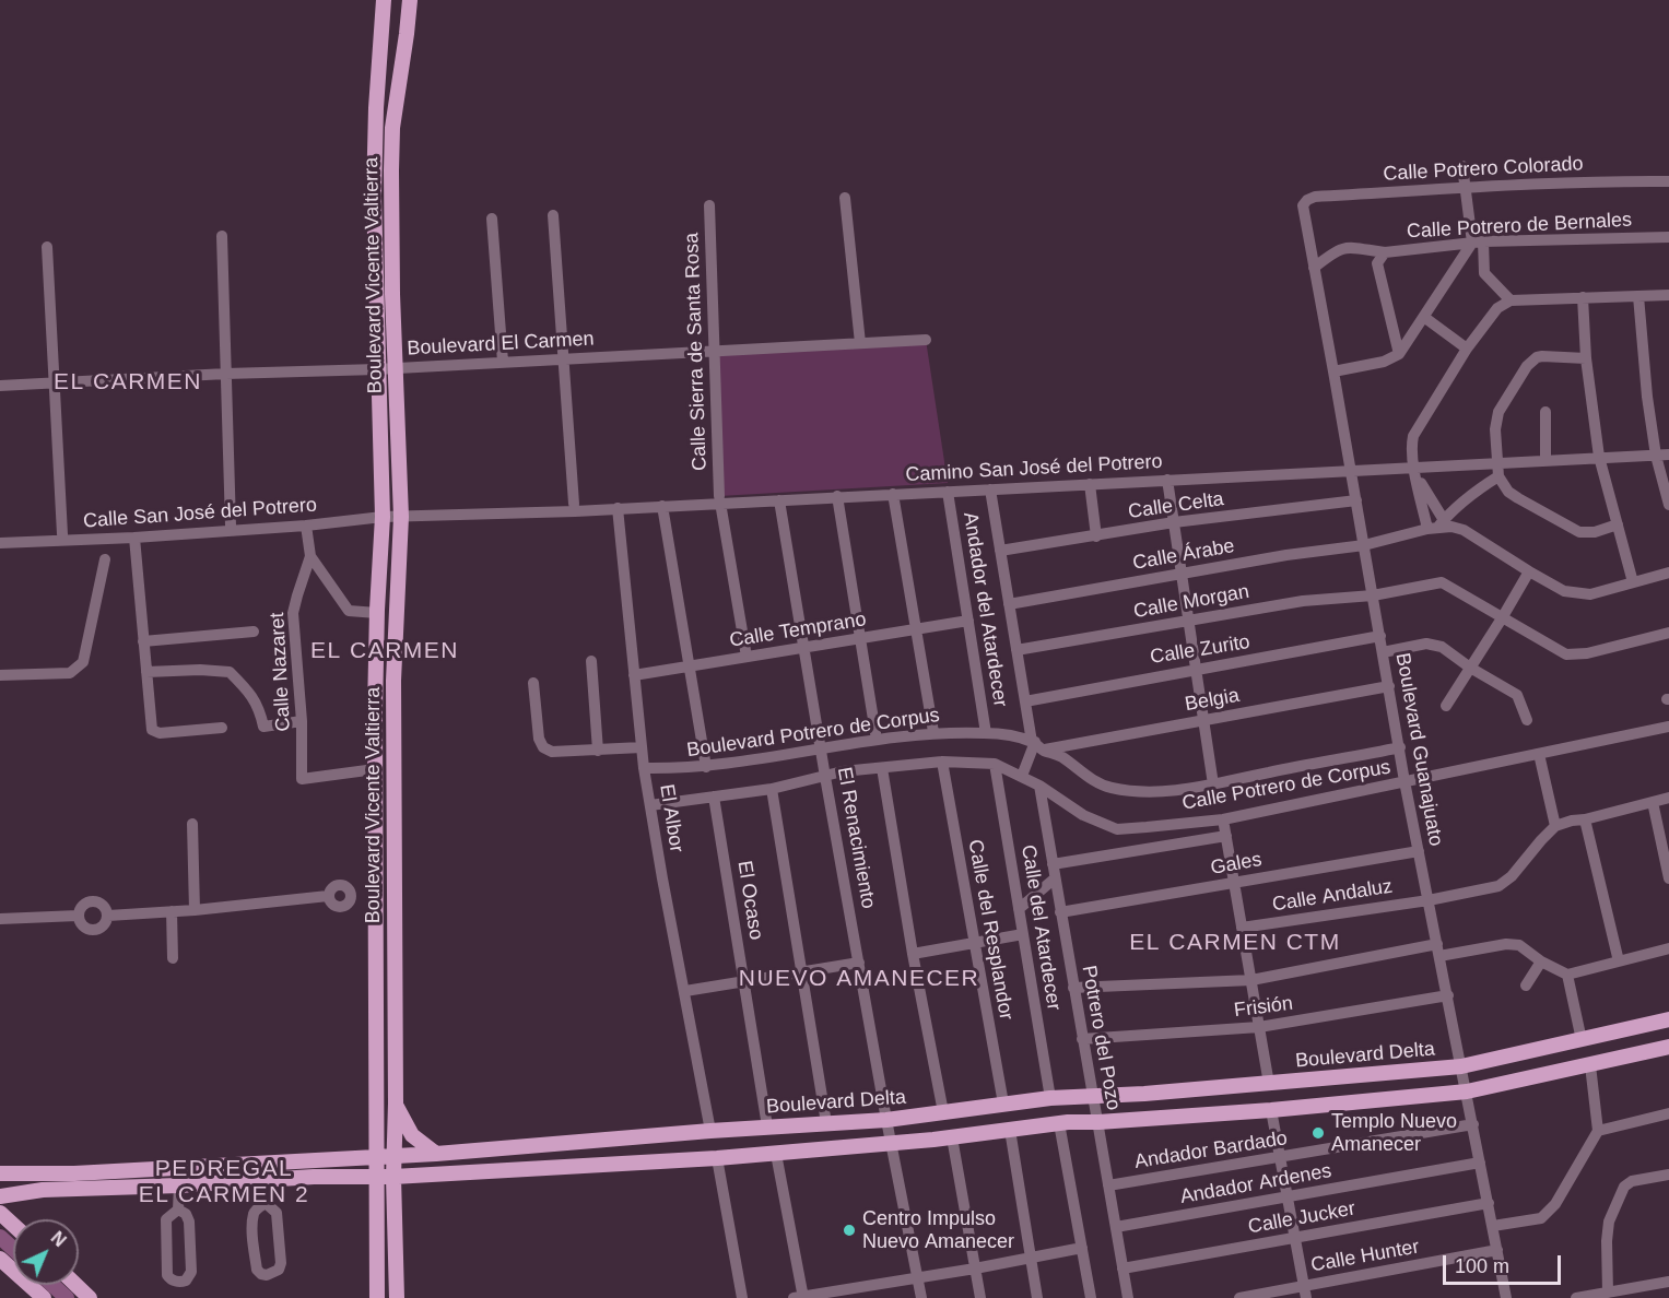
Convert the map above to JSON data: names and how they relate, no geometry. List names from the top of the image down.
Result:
{
  "streets": {
    "main road": ["Boulevard Vicente Valtierra", "Boulevard Delta"],
    "street": [
      "Calle Potrero Colorado",
      "Calle Potrero de Bernales",
      "Boulevard El Carmen",
      "Calle Sierra de Santa Rosa",
      "Camino San José del Potrero",
      "Calle Celta",
      "Calle San José del Potrero",
      "Calle Árabe",
      "Calle Morgan",
      "Andador del Atardecer",
      "Calle Temprano",
      "Calle Zurito",
      "Calle Nazaret",
      "Belgia",
      "Boulevard Potrero de Corpus",
      "Boulevard Guanajuato",
      "Calle Potrero de Corpus",
      "El Albor",
      "El Renacimiento",
      "Gales",
      "Calle Andaluz",
      "El Ocaso",
      "Calle del Atardecer",
      "Calle del Resplandor",
      "Frisión",
      "Potrero del Pozo",
      "Andador Bardado",
      "Andador Ardenes",
      "Calle Jucker",
      "Calle Hunter"
    ]
  },
  "crossings": [
    ["Calle Potrero Colorado", "Boulevard Guanajuato"],
    ["Boulevard Vicente Valtierra", "Boulevard El Carmen"],
    ["Boulevard Vicente Valtierra", "Camino San José del Potrero"],
    ["Boulevard Vicente Valtierra", "Calle San José del Potrero"],
    ["Boulevard Vicente Valtierra", "Calle Nazaret"],
    ["Boulevard Vicente Valtierra", "Boulevard Delta"],
    ["Boulevard El Carmen", "Calle Sierra de Santa Rosa"],
    ["Calle Sierra de Santa Rosa", "Camino San José del Potrero"],
    ["Calle Sierra de Santa Rosa", "Calle Temprano"],
    ["Camino San José del Potrero", "Calle San José del Potrero"],
    ["Camino San José del Potrero", "Andador del Atardecer"],
    ["Camino San José del Potrero", "Boulevard Guanajuato"],
    ["Camino San José del Potrero", "El Albor"],
    ["Camino San José del Potrero", "El Renacimiento"],
    ["Calle Celta", "Boulevard Guanajuato"],
    ["Calle San José del Potrero", "Calle Nazaret"],
    ["Calle Árabe", "Boulevard Guanajuato"],
    ["Calle Morgan", "Boulevard Guanajuato"],
    ["Andador del Atardecer", "Calle Temprano"],
    ["Andador del Atardecer", "Boulevard Potrero de Corpus"],
    ["Calle Temprano", "El Albor"],
    ["Calle Temprano", "El Renacimiento"],
    ["Calle Zurito", "Boulevard Guanajuato"],
    ["Belgia", "Boulevard Potrero de Corpus"],
    ["Belgia", "Boulevard Guanajuato"],
    ["Boulevard Potrero de Corpus", "Boulevard Guanajuato"],
    ["Boulevard Potrero de Corpus", "El Albor"],
    ["Boulevard Potrero de Corpus", "El Renacimiento"],
    ["Boulevard Guanajuato", "Calle Potrero de Corpus"],
    ["Boulevard Guanajuato", "Gales"],
    ["Boulevard Guanajuato", "Calle Andaluz"],
    ["Boulevard Guanajuato", "Frisión"],
    ["Boulevard Guanajuato", "Boulevard Delta"],
    ["Boulevard Guanajuato", "Andador Bardado"],
    ["Boulevard Guanajuato", "Andador Ardenes"],
    ["Boulevard Guanajuato", "Calle Jucker"],
    ["Boulevard Guanajuato", "Calle Hunter"],
    ["Calle Potrero de Corpus", "El Albor"],
    ["Calle Potrero de Corpus", "El Renacimiento"],
    ["Calle Potrero de Corpus", "El Ocaso"],
    ["Calle Potrero de Corpus", "Calle del Atardecer"],
    ["Calle Potrero de Corpus", "Calle del Resplandor"],
    ["Calle Potrero de Corpus", "Potrero del Pozo"],
    ["El Albor", "Boulevard Delta"],
    ["El Renacimiento", "Boulevard Delta"],
    ["Gales", "Potrero del Pozo"],
    ["El Ocaso", "Boulevard Delta"],
    ["Calle del Atardecer", "Boulevard Delta"],
    ["Calle del Resplandor", "Boulevard Delta"],
    ["Frisión", "Potrero del Pozo"],
    ["Potrero del Pozo", "Boulevard Delta"],
    ["Potrero del Pozo", "Andador Bardado"],
    ["Potrero del Pozo", "Andador Ardenes"],
    ["Potrero del Pozo", "Calle Jucker"]
  ],
  "districts": [
    "EL CARMEN",
    "EL CARMEN",
    "EL CARMEN CTM",
    "NUEVO AMANECER",
    "PEDREGAL EL CARMEN 2"
  ],
  "places": ["Templo Nuevo Amanecer", "Centro Impulso Nuevo Amanecer"],
  "scale_bar": "100 m",
  "north": "top right"
}
